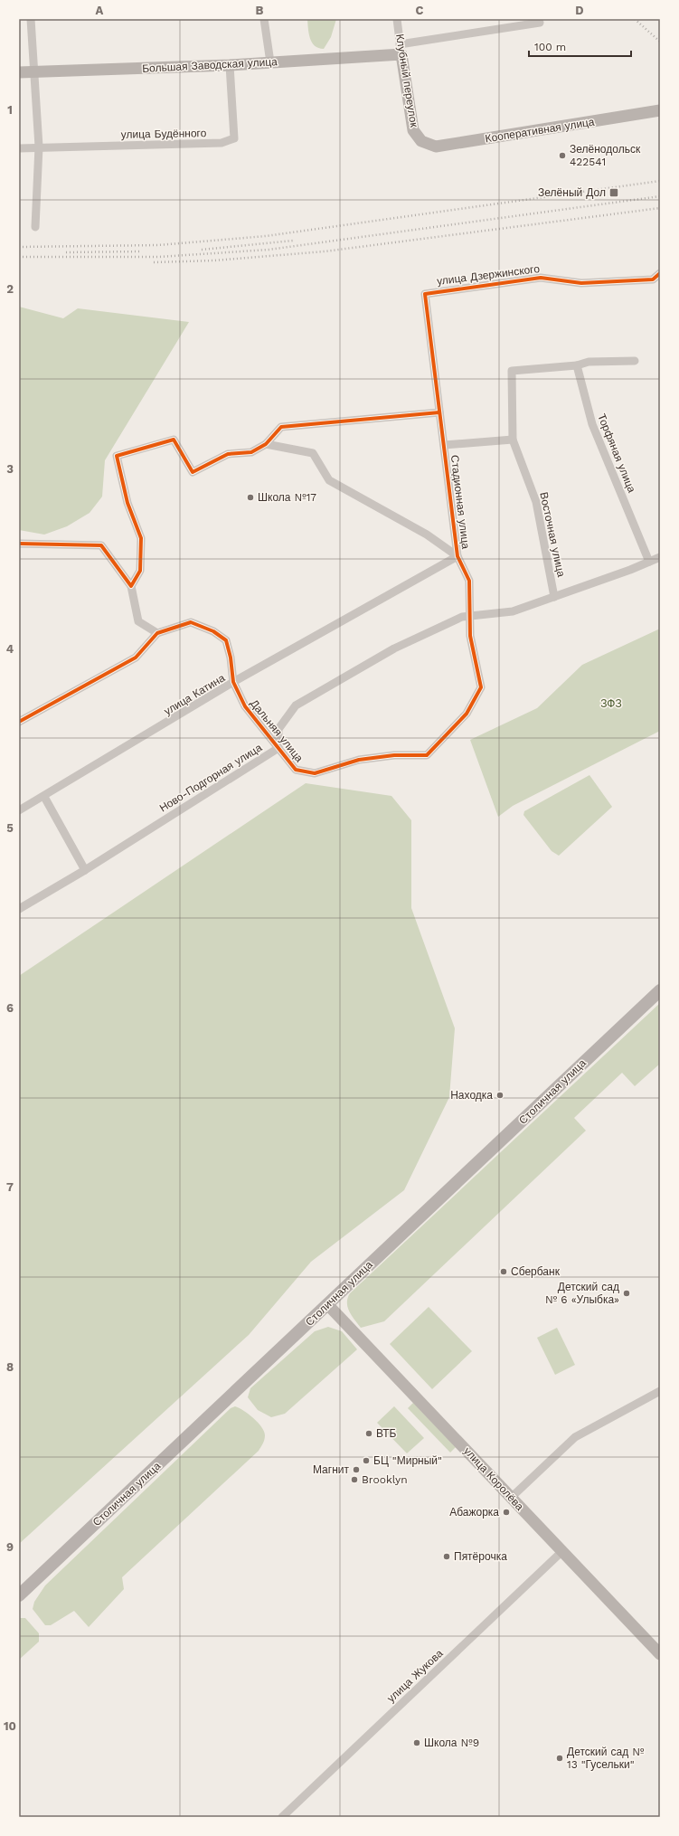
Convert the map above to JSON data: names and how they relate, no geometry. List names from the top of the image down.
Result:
{
  "streets": {
    "main road": ["Столичная улица"],
    "street": [
      "Большая Заводская улица",
      "Клубный переулок",
      "Кооперативная улица",
      "улица Будённого",
      "улица Дзержинского",
      "Торфяная улица",
      "Стадионная улица",
      "Восточная улица",
      "улица Катина",
      "Дальняя улица",
      "Ново-Подгорная улица",
      "улица Королёва",
      "улица Жукова"
    ]
  },
  "crossings": [
    ["Большая Заводская улица", "Клубный переулок"],
    ["Большая Заводская улица", "улица Будённого"],
    ["Клубный переулок", "Кооперативная улица"],
    ["улица Дзержинского", "Стадионная улица"],
    ["Торфяная улица", "Восточная улица"],
    ["Торфяная улица", "Ново-Подгорная улица"],
    ["Стадионная улица", "улица Катина"],
    ["Стадионная улица", "Дальняя улица"],
    ["Стадионная улица", "Ново-Подгорная улица"],
    ["Восточная улица", "Ново-Подгорная улица"],
    ["улица Катина", "Дальняя улица"],
    ["Дальняя улица", "Ново-Подгорная улица"],
    ["Столичная улица", "улица Королёва"],
    ["улица Королёва", "улица Жукова"]
  ],
  "parks": ["ЗФЗ"],
  "places": {
    "other": [
      "Зелёнодольск 422541",
      "Школа №17",
      "Находка",
      "Сбербанк",
      "Детский сад № 6 «Улыбка»",
      "ВТБ",
      "БЦ \"Мирный\"",
      "Магнит",
      "Brooklyn",
      "Абажорка",
      "Пятёрочка",
      "Школа №9",
      "Детский сад № 13 \"Гусельки\""
    ],
    "transit": ["Зелёный Дол"]
  },
  "scale_bar": "100 m",
  "grid": {
    "columns": [
      "A",
      "B",
      "C",
      "D"
    ],
    "rows": [
      "1",
      "2",
      "3",
      "4",
      "5",
      "6",
      "7",
      "8",
      "9",
      "10"
    ]
  }
}
